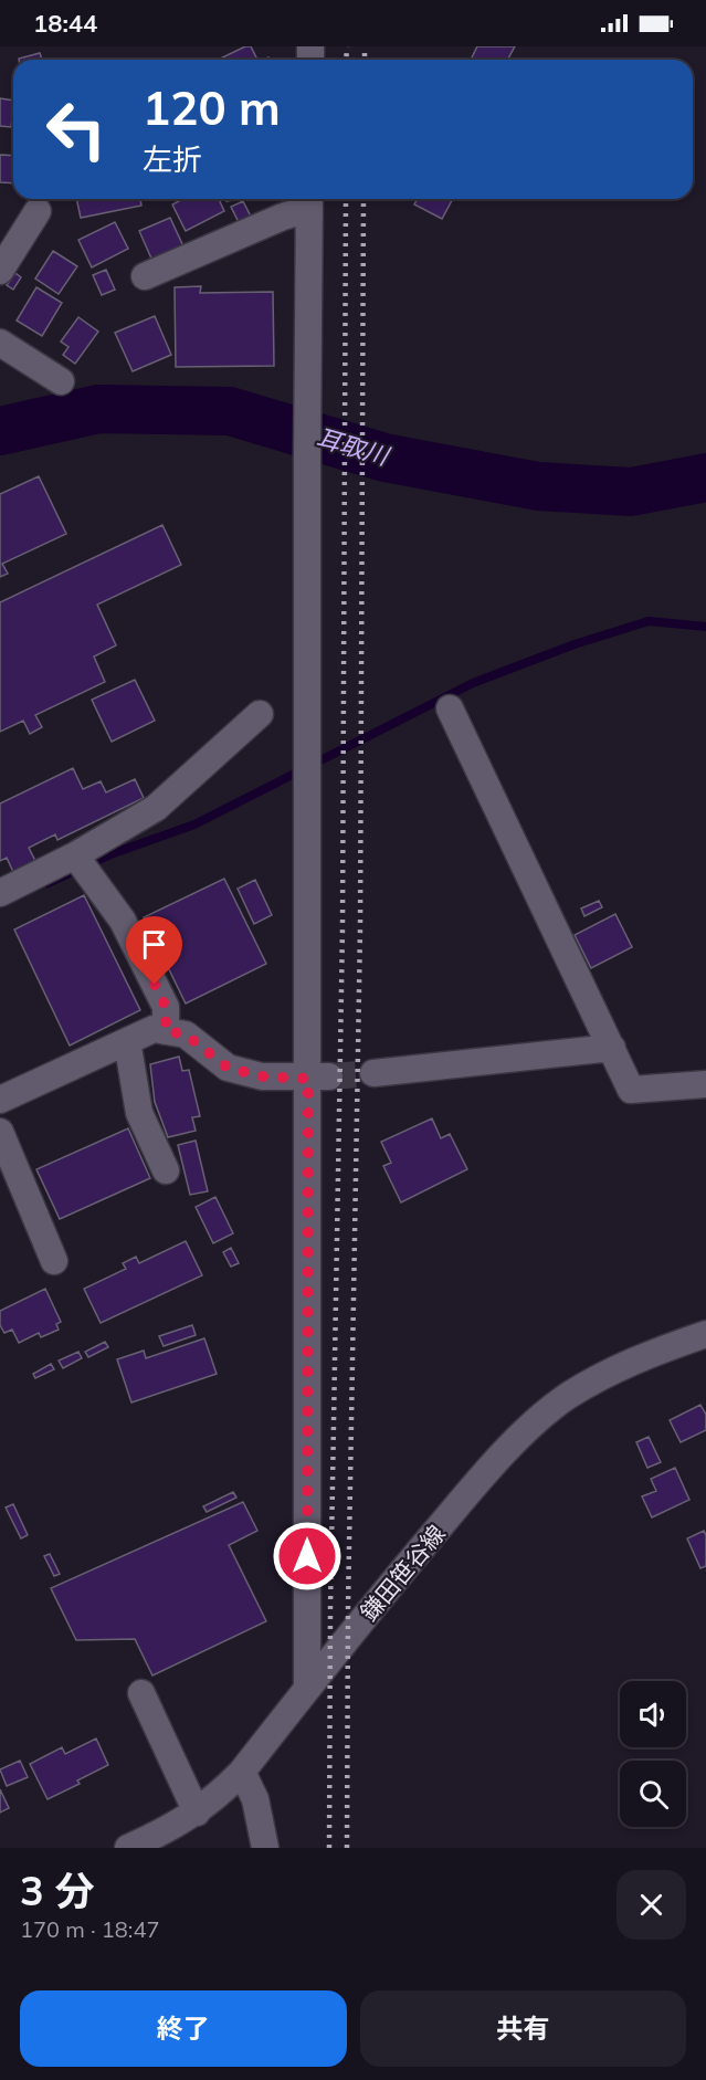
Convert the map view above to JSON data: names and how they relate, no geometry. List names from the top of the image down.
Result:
{
  "streets": {
    "street": ["鎌田笹谷線"]
  },
  "water": ["耳取川"],
  "page": {
    "status": "18:44",
    "turn": ["120 m", "左折"],
    "heading": ["3 分", "170 m · 18:47"],
    "buttons": ["終了", "共有"]
  }
}
